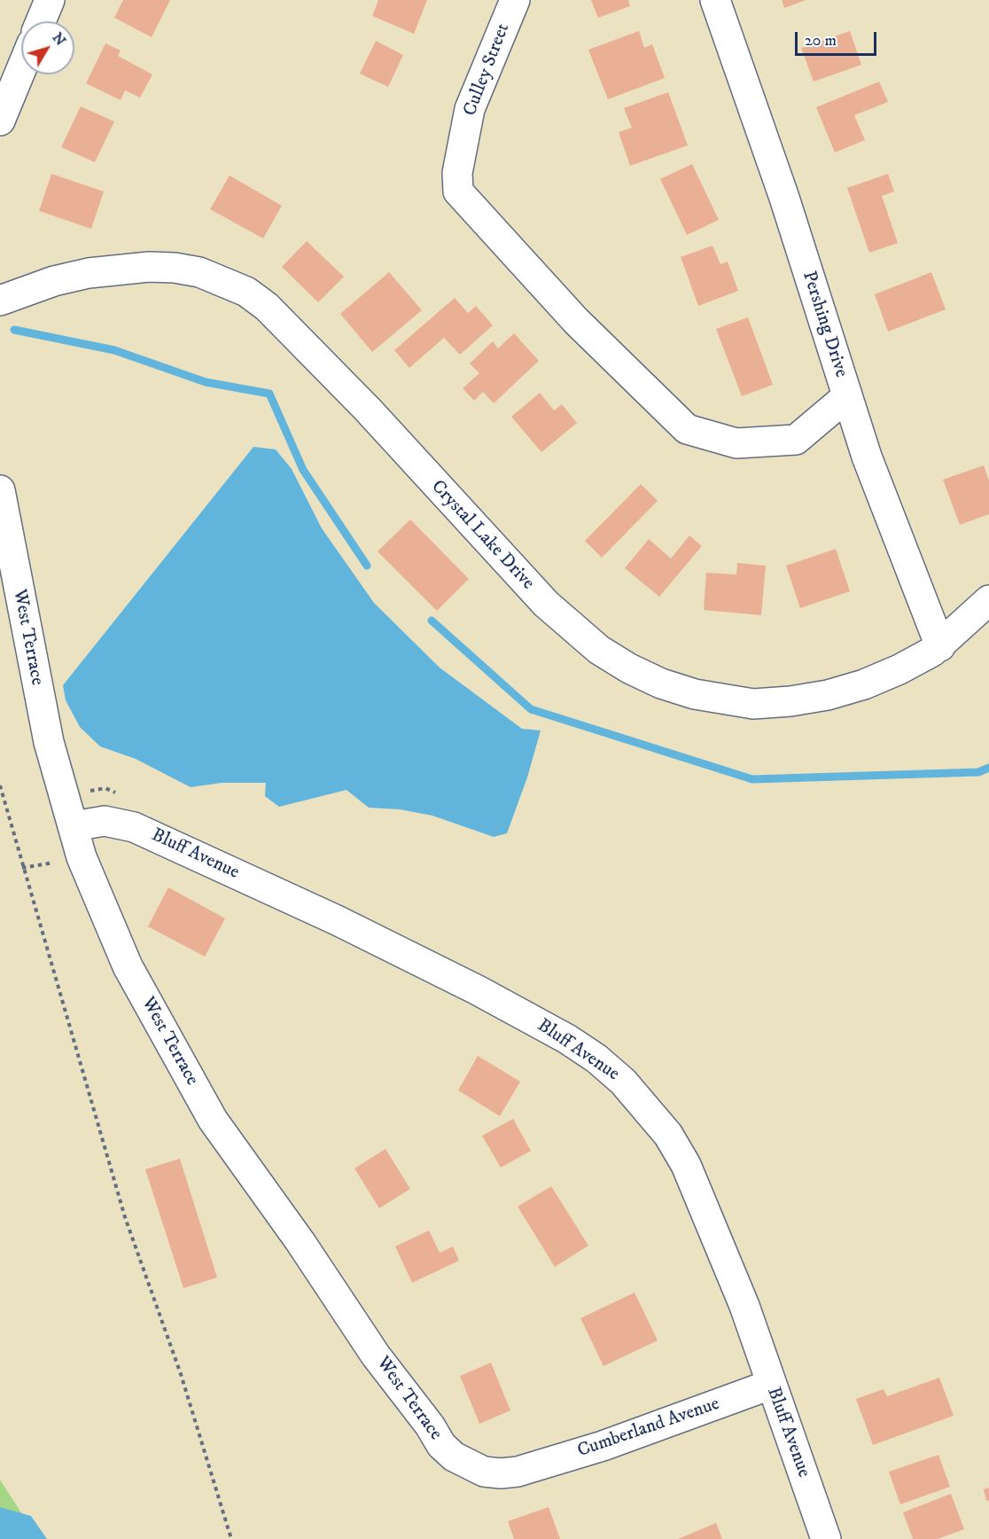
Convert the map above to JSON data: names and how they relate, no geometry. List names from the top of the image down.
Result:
{
  "streets": {
    "street": [
      "Culley Street",
      "Pershing Drive",
      "Crystal Lake Drive",
      "West Terrace",
      "Bluff Avenue",
      "Cumberland Avenue"
    ]
  },
  "crossings": [
    ["Culley Street", "Pershing Drive"],
    ["Pershing Drive", "Crystal Lake Drive"],
    ["West Terrace", "Bluff Avenue"],
    ["West Terrace", "Cumberland Avenue"],
    ["Bluff Avenue", "Cumberland Avenue"]
  ],
  "scale_bar": "20 m",
  "north": "top right"
}
